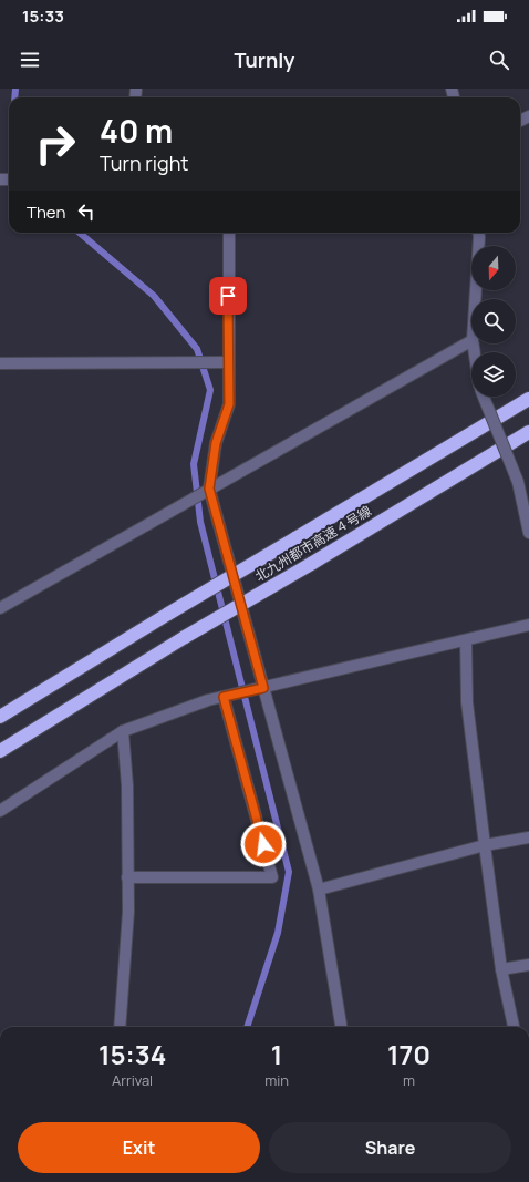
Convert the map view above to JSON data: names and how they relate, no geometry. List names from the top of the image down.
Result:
{
  "streets": {
    "highway": ["北九州都市高速４号線"]
  },
  "north": "bottom",
  "page": {
    "status": "15:33",
    "header": "Turnly",
    "turn": ["40 m", "Turn right"],
    "then": "Then",
    "eta": [
      "15:34",
      "Arrival",
      "1",
      "min",
      "170",
      "m"
    ],
    "buttons": ["Exit", "Share"]
  }
}
